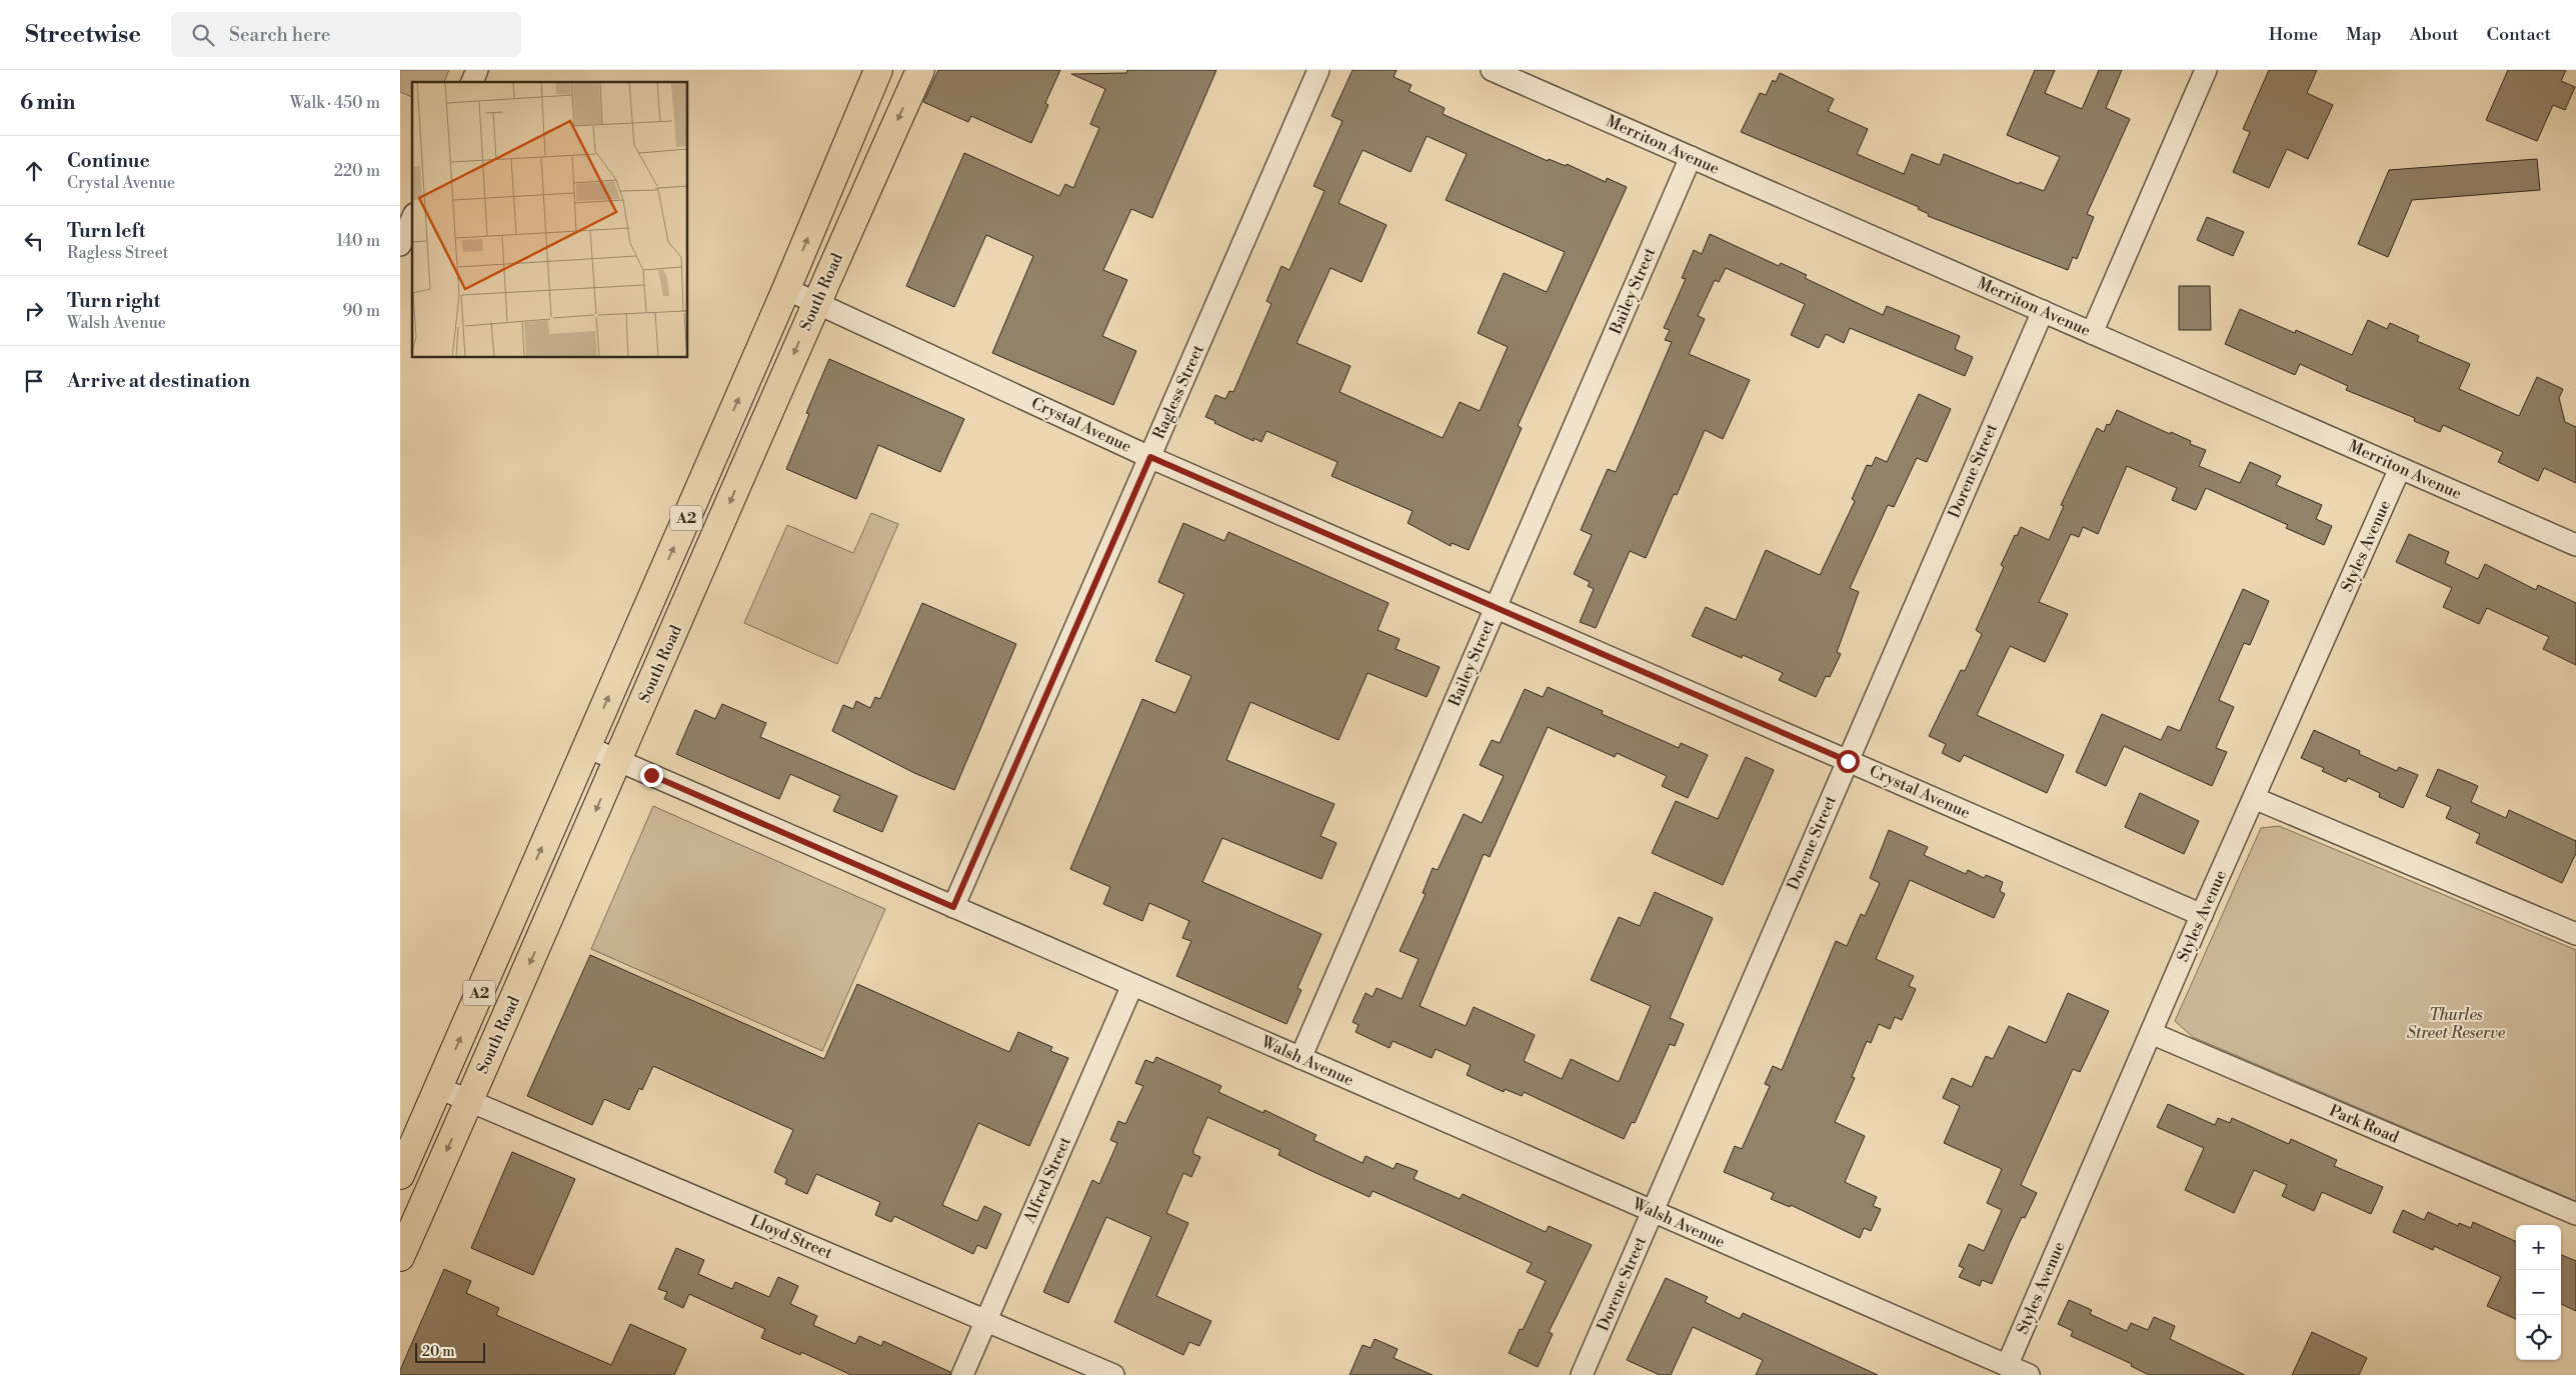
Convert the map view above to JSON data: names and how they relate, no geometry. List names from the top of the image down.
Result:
{
  "streets": {
    "highway": ["South Road", "A2"],
    "street": [
      "Merriton Avenue",
      "Bailey Street",
      "Ragless Street",
      "Crystal Avenue",
      "Dorene Street",
      "Styles Avenue",
      "Walsh Avenue",
      "Park Road",
      "Alfred Street",
      "Lloyd Street"
    ]
  },
  "crossings": [
    ["Merriton Avenue", "Bailey Street"],
    ["Merriton Avenue", "Dorene Street"],
    ["Merriton Avenue", "Styles Avenue"],
    ["Bailey Street", "Crystal Avenue"],
    ["Bailey Street", "Walsh Avenue"],
    ["South Road", "Crystal Avenue"],
    ["South Road", "Walsh Avenue"],
    ["South Road", "Lloyd Street"],
    ["Ragless Street", "Crystal Avenue"],
    ["Ragless Street", "Walsh Avenue"],
    ["Crystal Avenue", "Dorene Street"],
    ["Crystal Avenue", "Styles Avenue"],
    ["Dorene Street", "Walsh Avenue"],
    ["Styles Avenue", "Walsh Avenue"],
    ["Styles Avenue", "Park Road"],
    ["Walsh Avenue", "Alfred Street"],
    ["Alfred Street", "Lloyd Street"]
  ],
  "parks": ["Thurles Street Reserve"],
  "scale_bar": "20 m",
  "page": {
    "header": "Streetwise",
    "search": "Search here",
    "nav": [
      "Home",
      "Map",
      "About",
      "Contact"
    ],
    "heading": ["6 min", "Walk · 450 m"],
    "list": [
      ["Continue", "Crystal Avenue", "220 m"],
      ["Turn left", "Ragless Street", "140 m"],
      ["Turn right", "Walsh Avenue", "90 m"],
      "Arrive at destination"
    ],
    "map_buttons": ["+", "−"],
    "scale": "20 m"
  }
}
